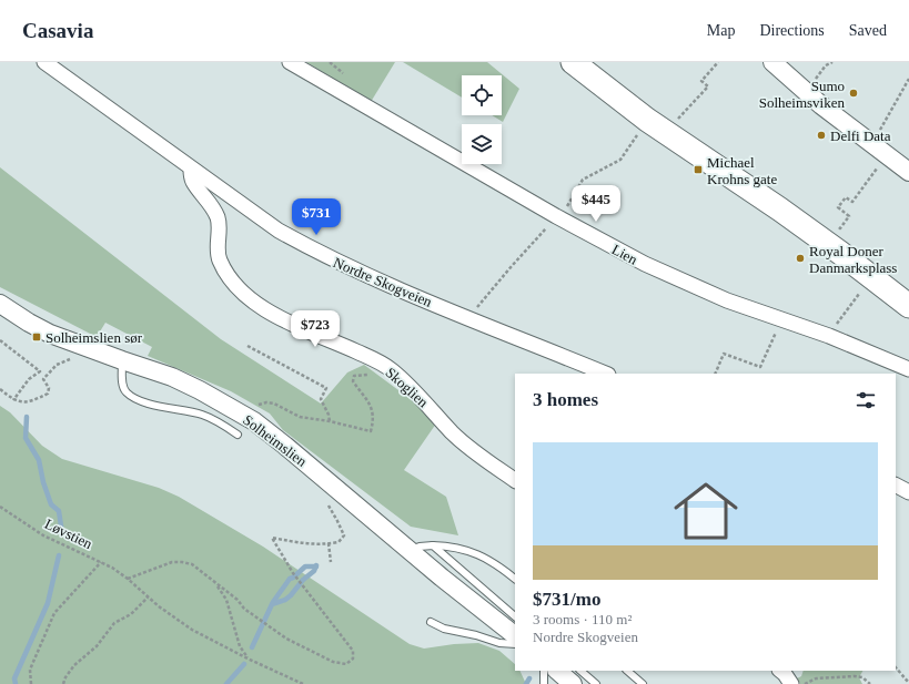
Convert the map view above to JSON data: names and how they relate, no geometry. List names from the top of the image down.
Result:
{
  "streets": {
    "street": [
      "Lien",
      "Nordre Skogveien",
      "Skoglien",
      "Solheimslien"
    ],
    "path": ["Løvstien"]
  },
  "crossings": [
    ["Nordre Skogveien", "Skoglien"]
  ],
  "places": {
    "other": ["Sumo Solheimsviken", "Delfi Data", "Royal Doner Danmarksplass"],
    "transit": ["Michael Krohns gate", "Solheimslien sør"]
  },
  "page": {
    "header": "Casavia",
    "nav": ["Map", "Directions", "Saved"],
    "price": ["$445", "$731", "$723"],
    "heading": "3 homes",
    "list": [
      {
        "name": "$731/mo",
        "note": "3 rooms · 110 m² · Nordre Skogveien"
      }
    ]
  }
}
